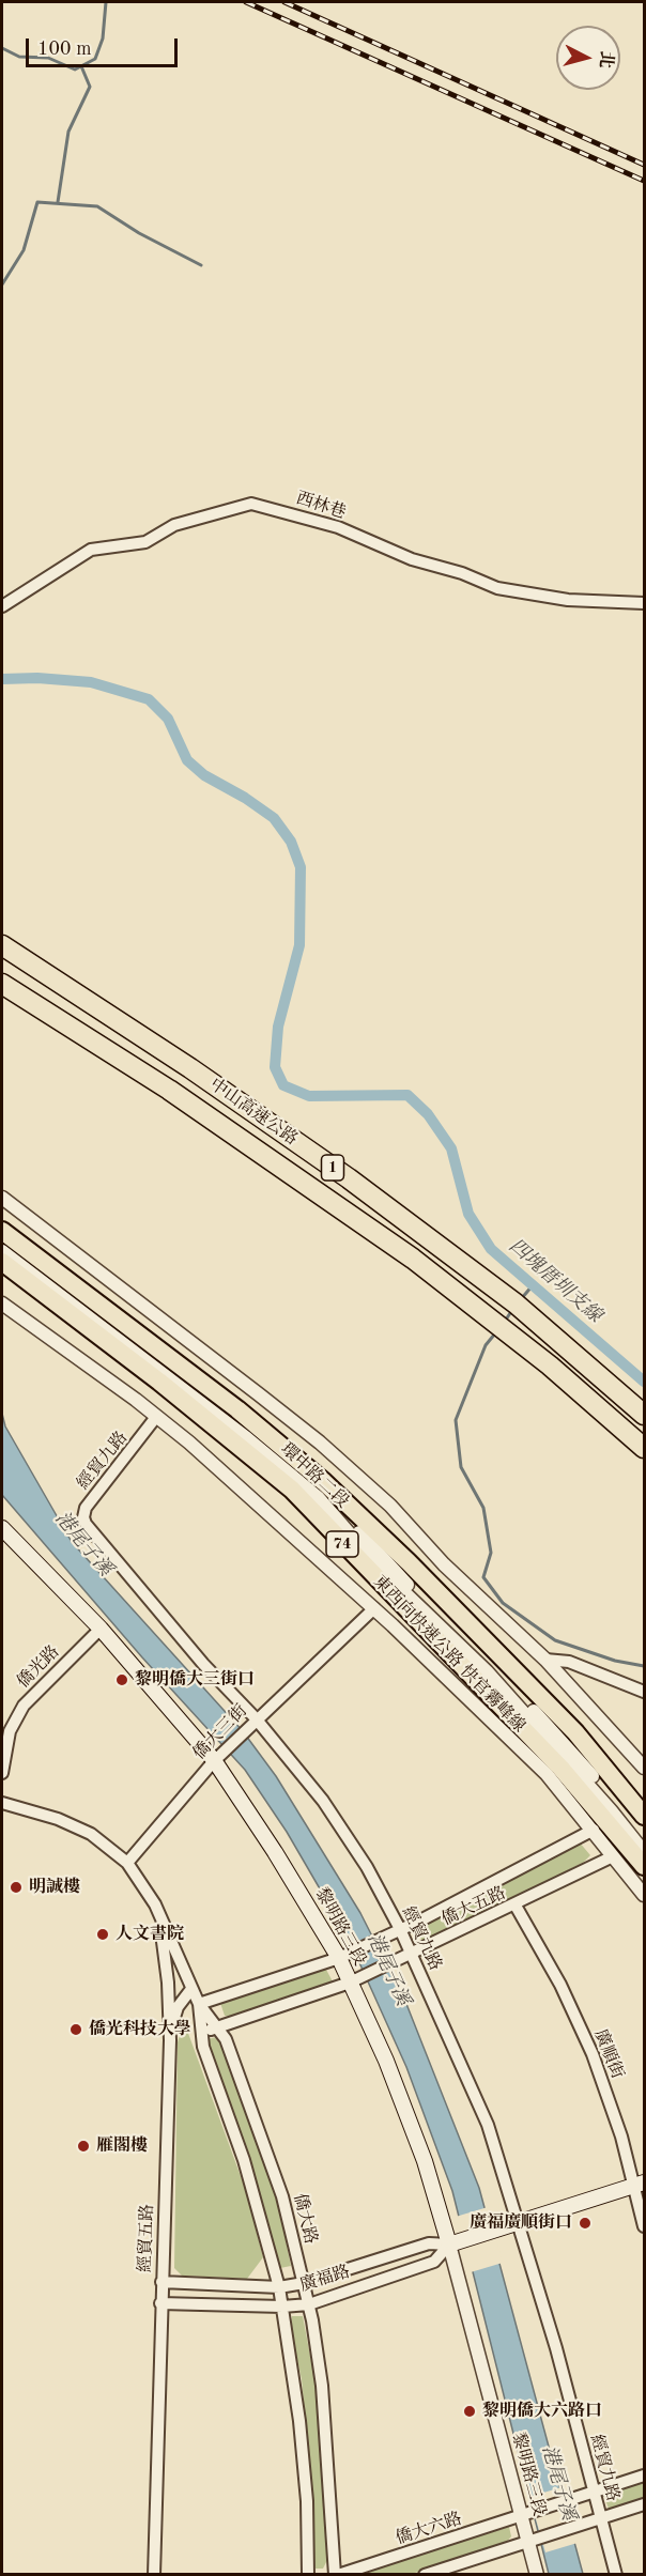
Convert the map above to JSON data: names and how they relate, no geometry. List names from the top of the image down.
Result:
{
  "streets": {
    "highway": [
      "中山高速公路",
      "1",
      "74",
      "東西向快速公路 快官霧峰線"
    ],
    "main road": ["黎明路三段"],
    "street": [
      "西林巷",
      "經貿九路",
      "環中路二段",
      "僑光路",
      "僑大三街",
      "僑大五路",
      "廣順街",
      "僑大路",
      "經貿五路",
      "廣福路",
      "僑大六路"
    ]
  },
  "crossings": [
    ["經貿九路", "僑大三街"],
    ["經貿九路", "僑大五路"],
    ["經貿九路", "僑大六路"],
    ["僑光路", "黎明路三段"],
    ["僑大三街", "黎明路三段"],
    ["僑大三街", "僑大路"],
    ["僑大五路", "黎明路三段"],
    ["僑大五路", "廣順街"],
    ["僑大五路", "僑大路"],
    ["黎明路三段", "廣福路"],
    ["黎明路三段", "僑大六路"],
    ["僑大路", "經貿五路"],
    ["僑大路", "廣福路"],
    ["僑大路", "僑大六路"],
    ["經貿五路", "廣福路"]
  ],
  "water": ["四塊厝圳支線", "港尾子溪"],
  "places": [
    "黎明僑大三街口",
    "明誠樓",
    "人文書院",
    "僑光科技大學",
    "雁閣樓",
    "廣福廣順街口",
    "黎明僑大六路口"
  ],
  "scale_bar": "100 m",
  "north": "right"
}
